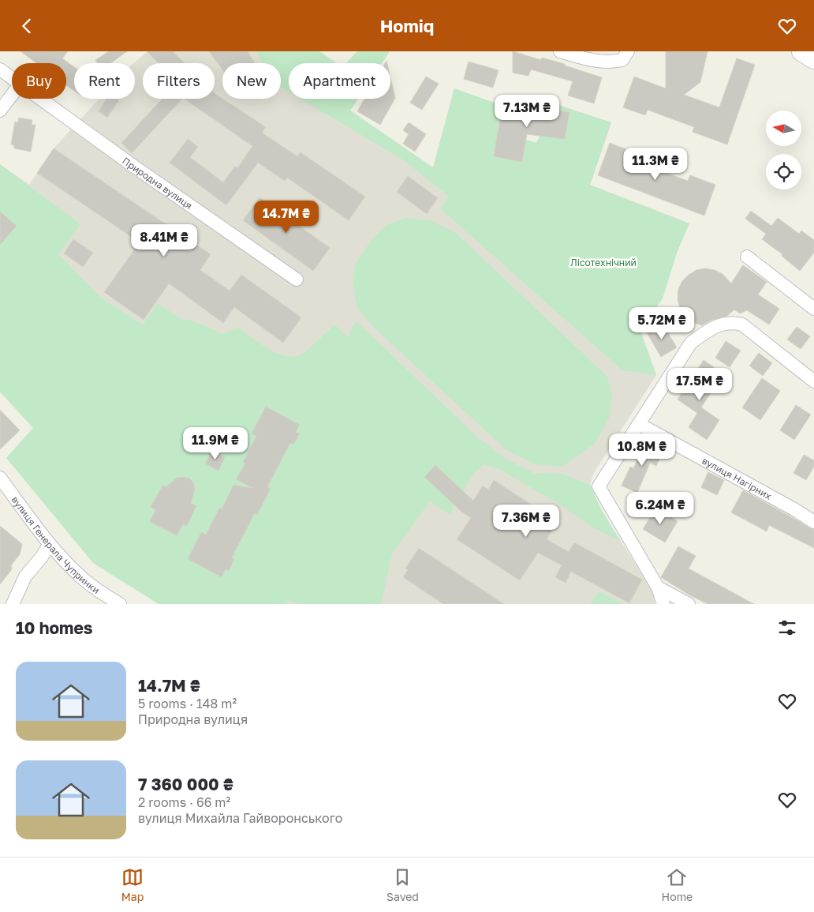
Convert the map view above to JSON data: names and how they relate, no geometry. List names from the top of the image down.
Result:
{
  "streets": {
    "street": ["Природна вулиця", "вулиця Нагірних", "вулиця Генерала Чупринки"]
  },
  "parks": ["Лісотехнічний"],
  "north": "left",
  "page": {
    "header": "Homiq",
    "chip": [
      "Buy",
      "Rent",
      "Filters",
      "New",
      "Apartment"
    ],
    "price": [
      "7.13M ₴",
      "11.3M ₴",
      "14.7M ₴",
      "8.41M ₴",
      "5.72M ₴",
      "17.5M ₴",
      "11.9M ₴",
      "10.8M ₴",
      "6.24M ₴",
      "7.36M ₴"
    ],
    "heading": "10 homes",
    "list": [
      {
        "name": "14.7M ₴",
        "note": "5 rooms · 148 m² · Природна вулиця"
      },
      {
        "name": "7 360 000 ₴",
        "note": "2 rooms · 66 m² · вулиця Михайла Гайворонського"
      }
    ],
    "tabs": ["Map", "Saved", "Home"]
  }
}
